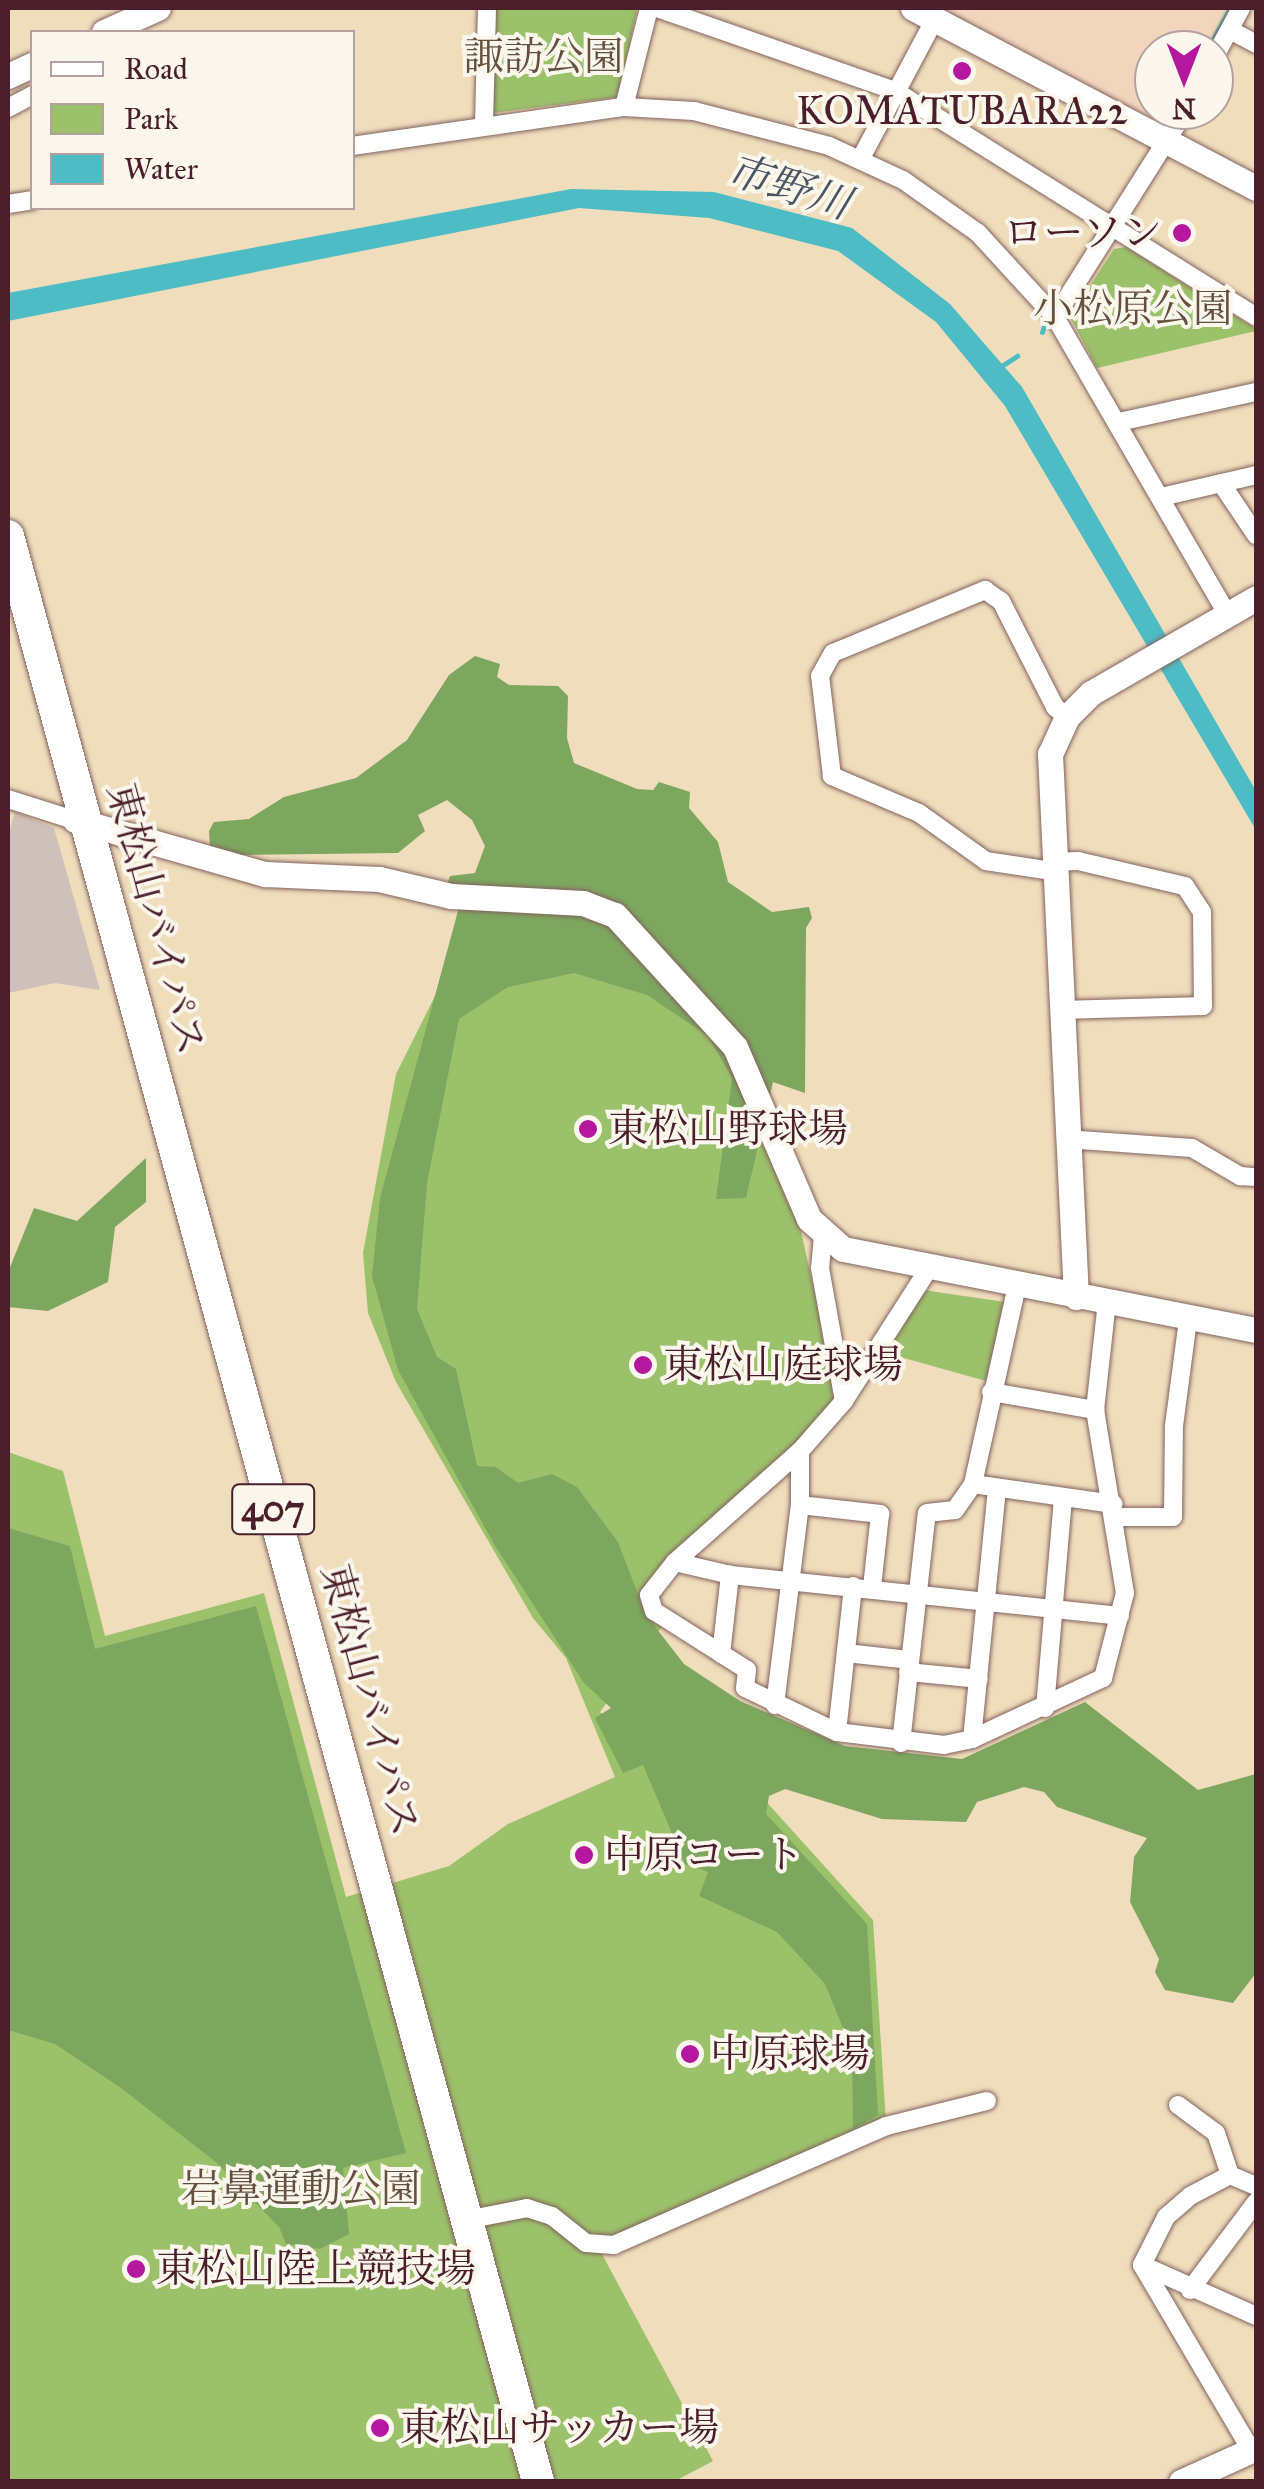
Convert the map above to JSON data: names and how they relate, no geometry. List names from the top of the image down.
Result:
{
  "streets": {
    "highway": ["東松山バイパス", "407"]
  },
  "water": ["市野川"],
  "parks": ["諏訪公園", "小松原公園", "岩鼻運動公園"],
  "places": [
    "KOMATUBARA22",
    "ローソン",
    "東松山野球場",
    "東松山庭球場",
    "中原コート",
    "中原球場",
    "東松山陸上競技場",
    "東松山サッカー場"
  ],
  "legend": ["Road", "Park", "Water"],
  "north": "bottom"
}
